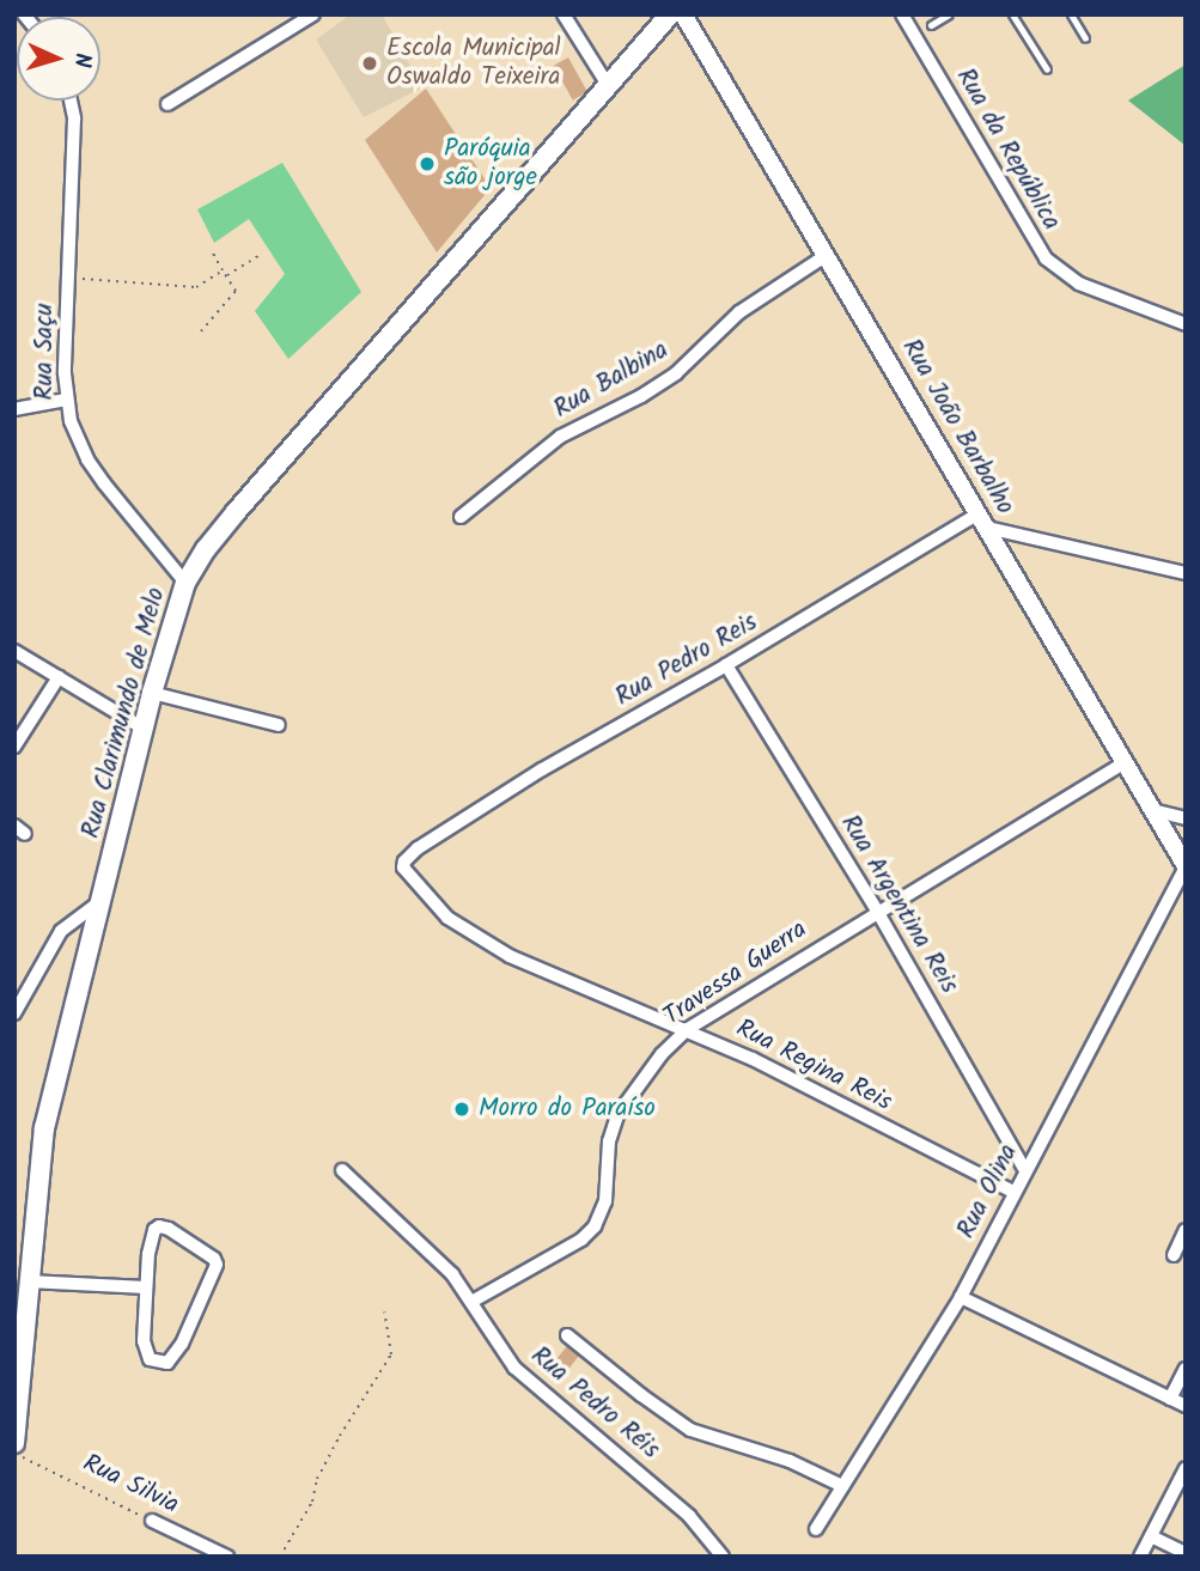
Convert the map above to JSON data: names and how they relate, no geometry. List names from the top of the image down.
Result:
{
  "streets": {
    "main road": ["Rua Clarimundo de Melo"],
    "street": [
      "Rua da República",
      "Rua Saçu",
      "Rua Balbina",
      "Rua João Barbalho",
      "Rua Pedro Reis",
      "Rua Argentina Reis",
      "Travessa Guerra",
      "Rua Regina Reis",
      "Rua Olina",
      "Rua Pedro Réis",
      "Rua Silvia"
    ]
  },
  "crossings": [
    ["Rua Saçu", "Rua Clarimundo de Melo"],
    ["Rua Balbina", "Rua João Barbalho"],
    ["Rua João Barbalho", "Rua Pedro Reis"],
    ["Rua João Barbalho", "Travessa Guerra"],
    ["Rua João Barbalho", "Rua Olina"],
    ["Rua Pedro Reis", "Rua Argentina Reis"],
    ["Rua Pedro Reis", "Rua Regina Reis"],
    ["Rua Argentina Reis", "Travessa Guerra"],
    ["Rua Argentina Reis", "Rua Olina"],
    ["Travessa Guerra", "Rua Regina Reis"],
    ["Travessa Guerra", "Rua Pedro Réis"],
    ["Rua Regina Reis", "Rua Olina"]
  ],
  "places": ["Escola Municipal Oswaldo Teixeira", "Paróquia são jorge", "Morro do Paraíso"],
  "north": "right"
}
